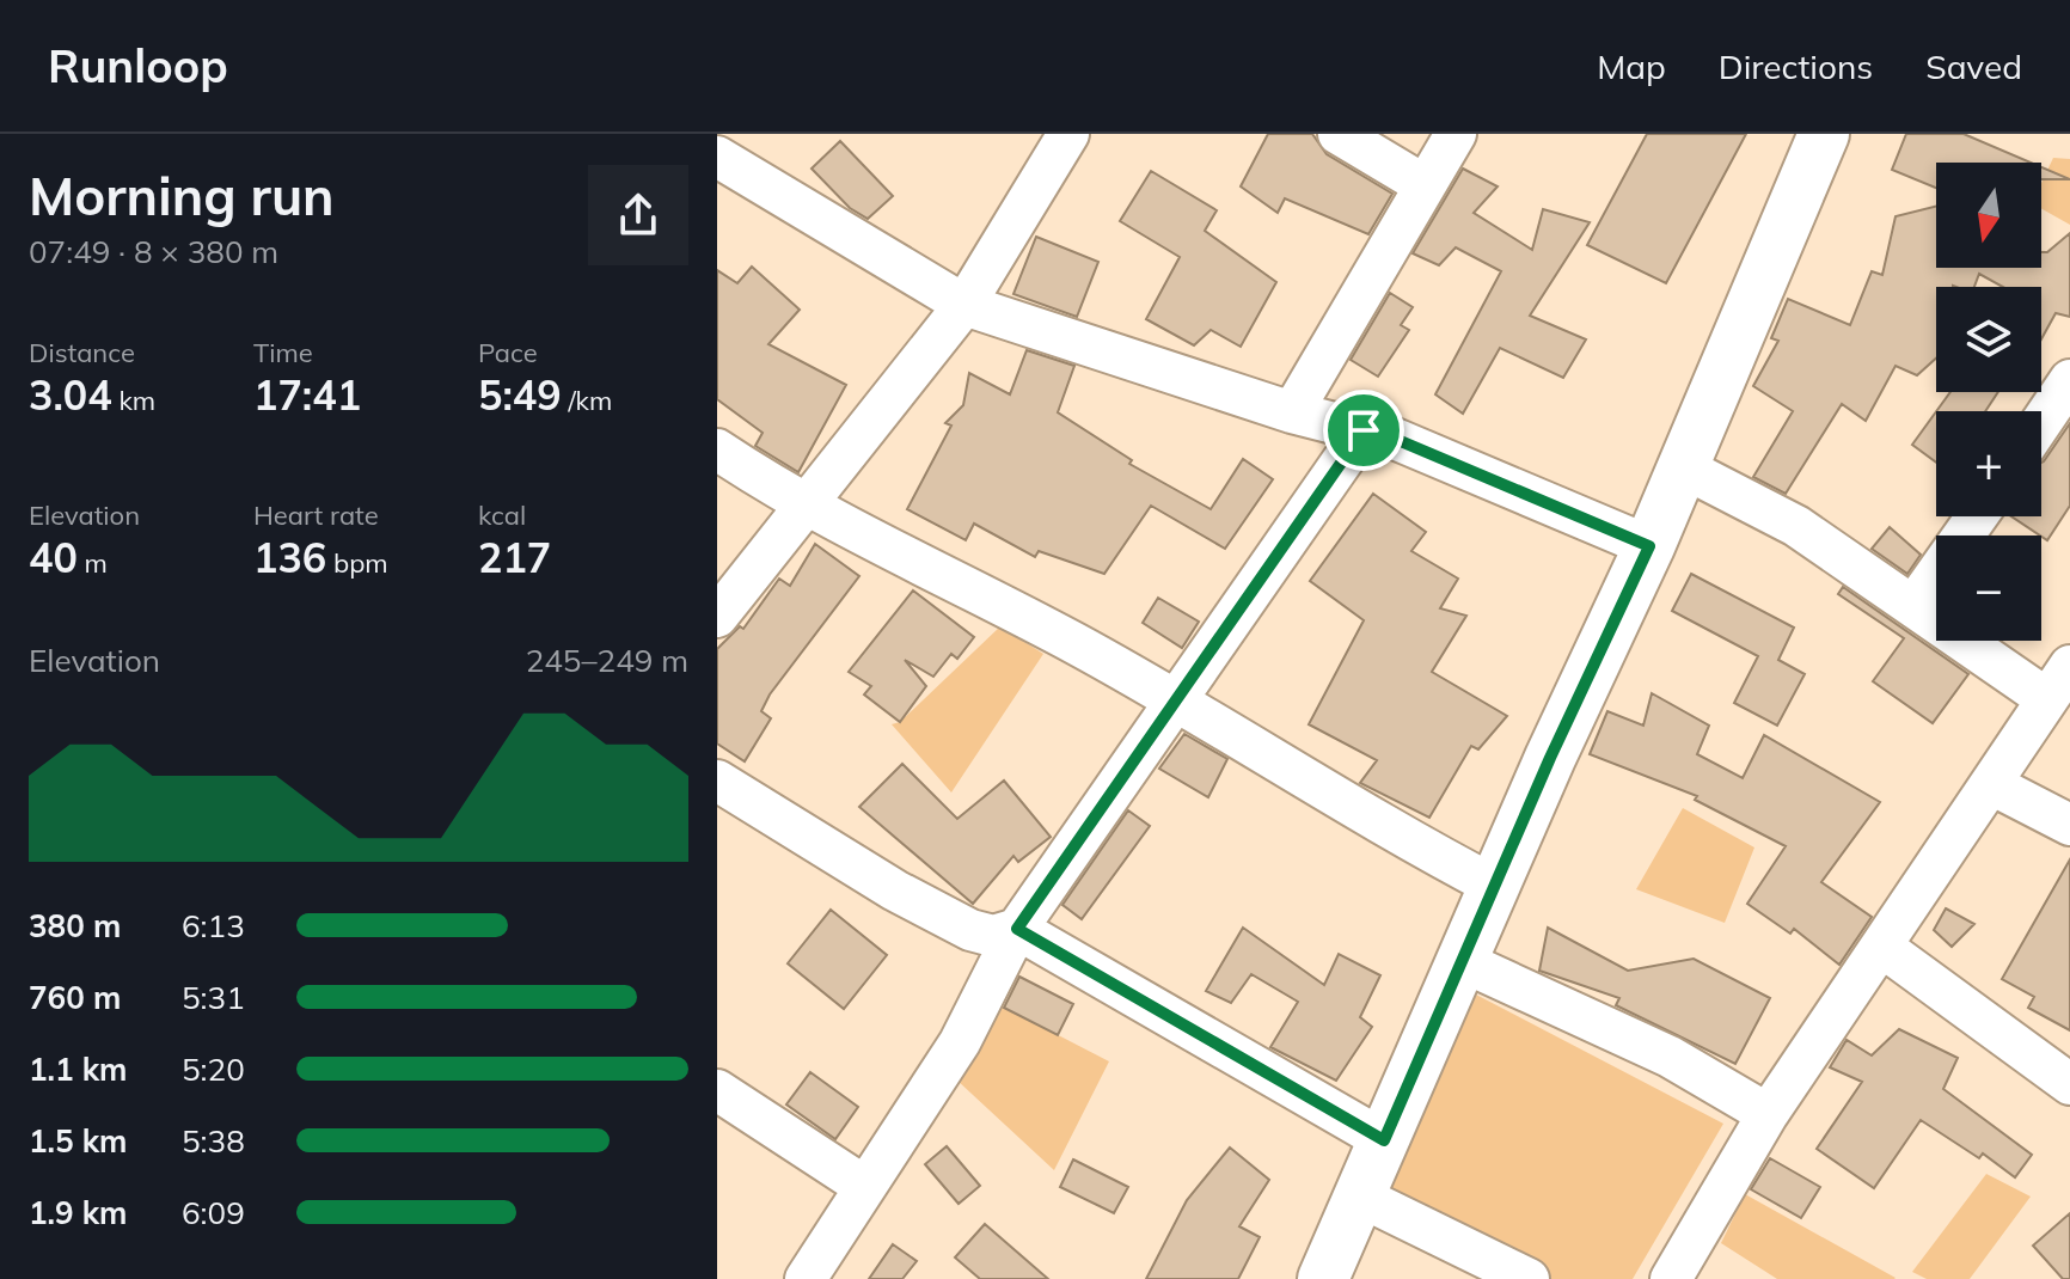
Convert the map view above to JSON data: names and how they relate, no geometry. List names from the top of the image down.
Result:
{
  "north": "bottom",
  "page": {
    "header": "Runloop",
    "nav": ["Map", "Directions", "Saved"],
    "heading": ["Morning run", "07:49 · 8 × 380 m"],
    "map_buttons": ["+", "−"],
    "stats": [
      ["Distance", "3.04 km"],
      ["Time", "17:41"],
      ["Pace", "5:49 /km"],
      ["Elevation", "40 m"],
      ["Heart rate", "136 bpm"],
      ["kcal", "217"]
    ],
    "chart": ["Elevation", "245–249 m"],
    "list": [
      {
        "name": "380 m",
        "note": "6:13"
      },
      {
        "name": "760 m",
        "note": "5:31"
      },
      {
        "name": "1.1 km",
        "note": "5:20"
      },
      {
        "name": "1.5 km",
        "note": "5:38"
      },
      {
        "name": "1.9 km",
        "note": "6:09"
      }
    ]
  }
}
